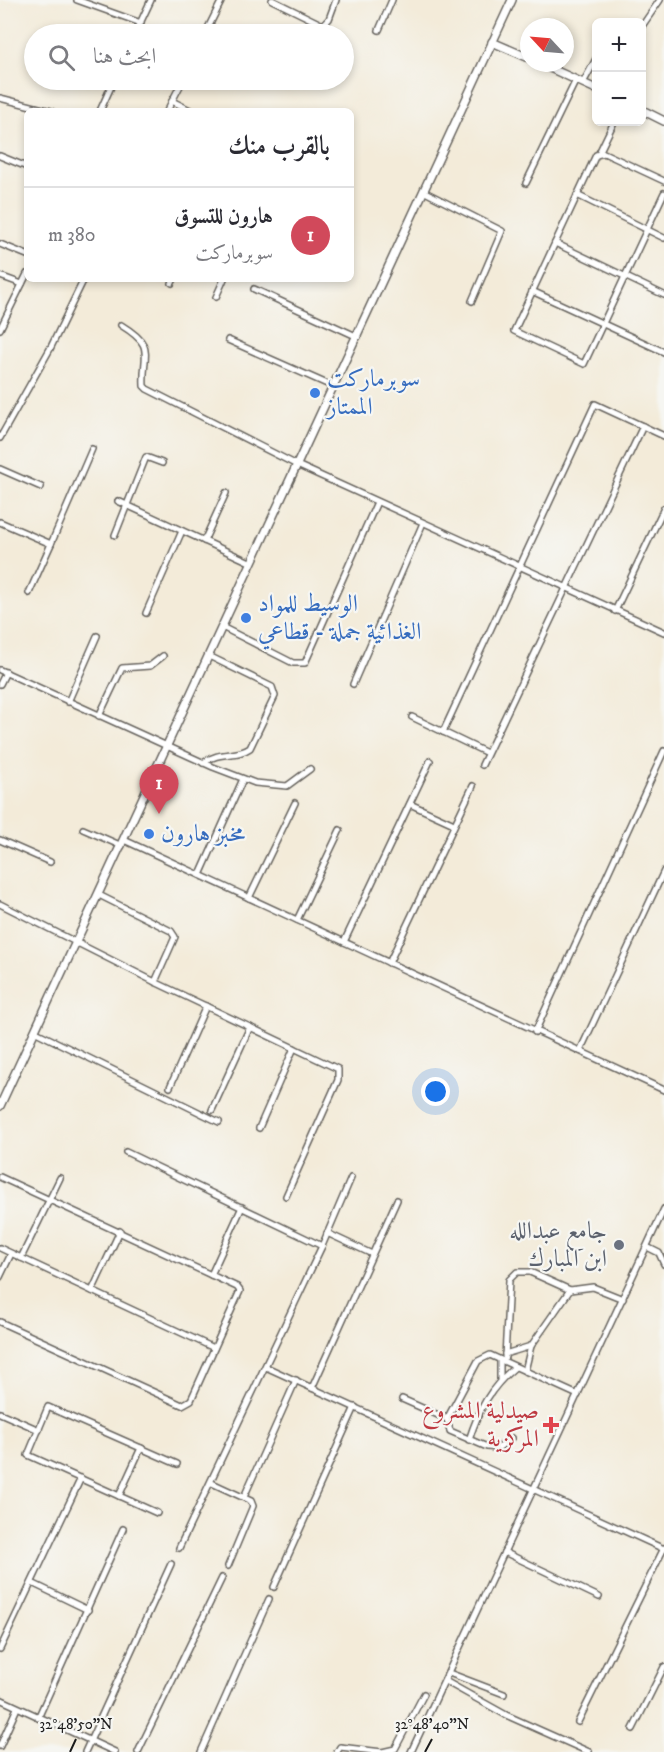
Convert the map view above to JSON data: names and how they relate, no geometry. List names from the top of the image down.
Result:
{
  "places": {
    "other": [
      "سوبرماركت الممتاز",
      "الوسيط للمواد الغذائية جملة - قطاعي",
      "مخبز هارون",
      "جامع عبدالله ابن المبارك"
    ],
    "health": ["صيدلية المشروع المركزية"]
  },
  "north": "top left",
  "page": {
    "map_buttons": ["+", "−"],
    "search": "ابحث هنا",
    "heading": "بالقرب منك",
    "list": [
      {
        "mark": "1",
        "name": "هارون للتسوق",
        "note": "سوبرماركت",
        "value": "380 m"
      }
    ],
    "pins": "1"
  },
  "coordinates": ["32°48'50\"N", "32°48'40\"N"]
}
